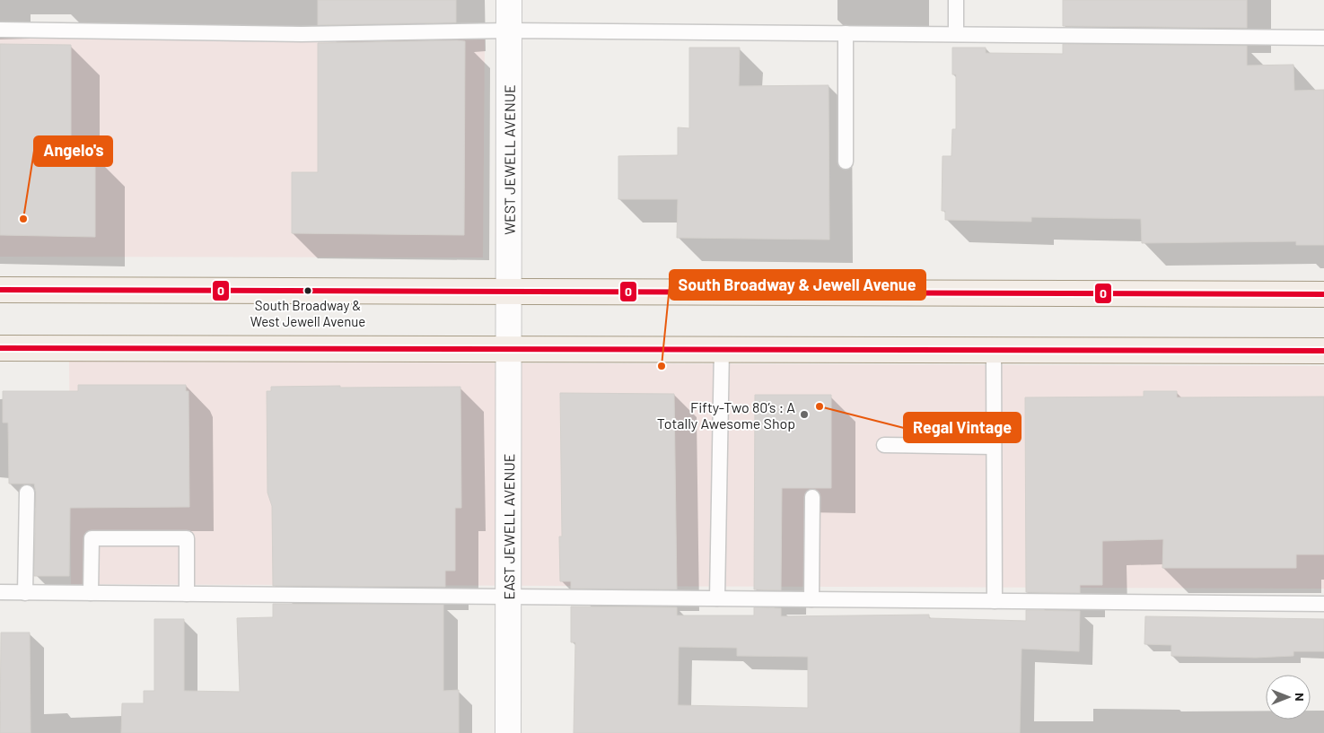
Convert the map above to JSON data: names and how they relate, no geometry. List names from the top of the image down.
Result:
{
  "streets": {
    "street": ["WEST JEWELL AVENUE", "EAST JEWELL AVENUE"]
  },
  "crossings": [
    ["WEST JEWELL AVENUE", "EAST JEWELL AVENUE"]
  ],
  "places": [
    "Angelo's",
    "South Broadway & West Jewell Avenue",
    "South Broadway & Jewell Avenue",
    "Regal Vintage",
    "Fifty-Two 80’s : A Totally Awesome Shop"
  ],
  "lines": ["transit line 0"],
  "north": "right"
}
